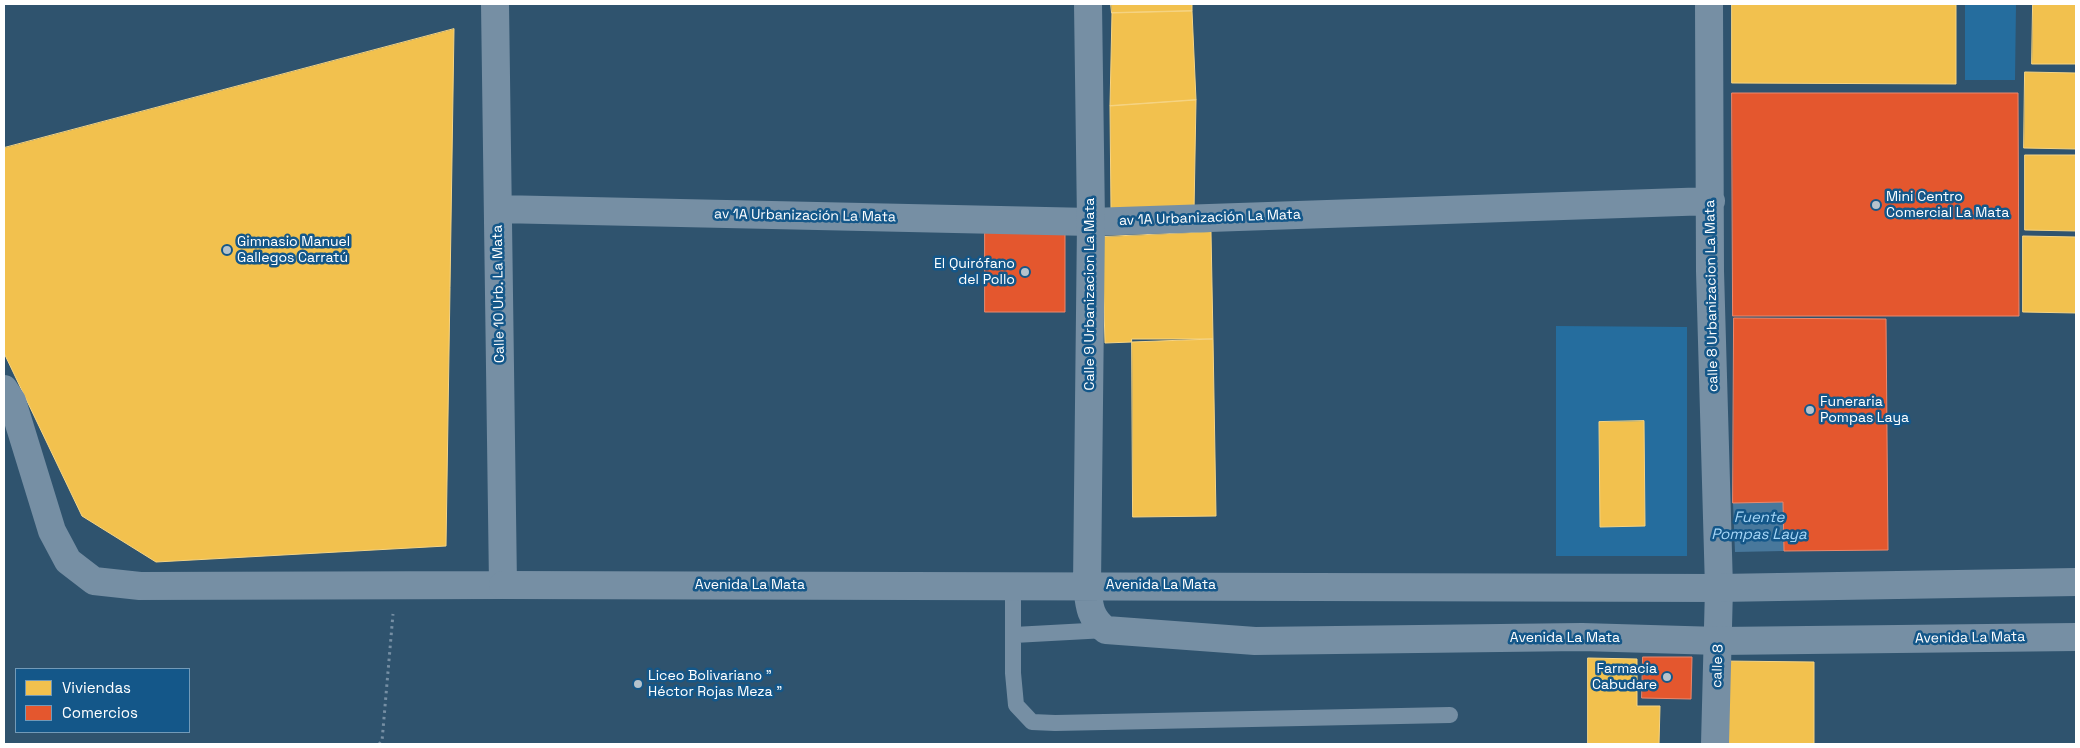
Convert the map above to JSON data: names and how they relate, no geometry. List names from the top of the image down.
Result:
{
  "streets": {
    "street": [
      "av 1A Urbanización La Mata",
      "Calle 10 Urb. La Mata",
      "Calle 9 Urbanizacion La Mata",
      "calle 8 Urbanizacion La Mata",
      "Avenida La Mata",
      "calle 8"
    ]
  },
  "crossings": [
    ["av 1A Urbanización La Mata", "Calle 10 Urb. La Mata"],
    ["av 1A Urbanización La Mata", "Calle 9 Urbanizacion La Mata"],
    ["av 1A Urbanización La Mata", "calle 8 Urbanizacion La Mata"],
    ["Calle 10 Urb. La Mata", "Avenida La Mata"],
    ["Calle 9 Urbanizacion La Mata", "Avenida La Mata"],
    ["calle 8 Urbanizacion La Mata", "Avenida La Mata"],
    ["calle 8 Urbanizacion La Mata", "calle 8"],
    ["Avenida La Mata", "calle 8"]
  ],
  "water": ["Fuente Pompas Laya"],
  "places": [
    "Mini Centro Comercial La Mata",
    "Gimnasio Manuel Gallegos Carratú",
    "El Quirófano del Pollo",
    "Funeraria Pompas Laya",
    "Farmacia Cabudare",
    "Liceo Bolivariano \" Héctor Rojas Meza \""
  ],
  "legend": ["Viviendas", "Comercios"]
}
